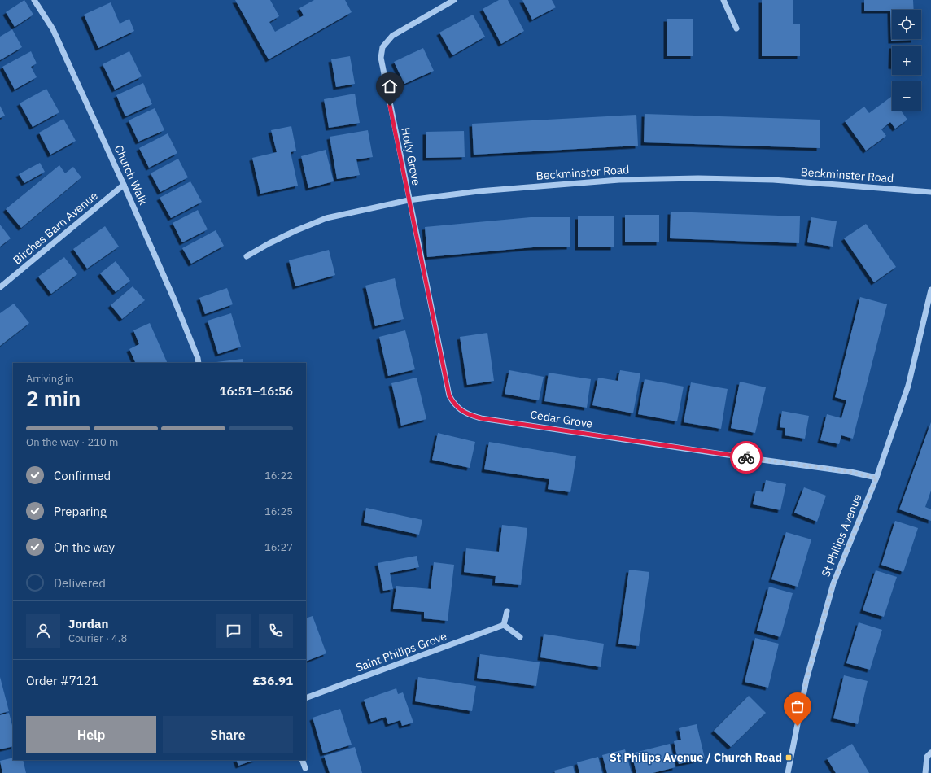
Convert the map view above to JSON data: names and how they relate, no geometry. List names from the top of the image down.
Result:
{
  "streets": {
    "street": [
      "Holly Grove",
      "Beckminster Road",
      "Church Walk",
      "Birches Barn Avenue",
      "Cedar Grove",
      "St Philips Avenue",
      "Saint Philips Grove"
    ]
  },
  "crossings": [
    ["Holly Grove", "Beckminster Road"],
    ["Holly Grove", "Cedar Grove"],
    ["Beckminster Road", "Cedar Grove"],
    ["Church Walk", "Birches Barn Avenue"],
    ["Cedar Grove", "St Philips Avenue"]
  ],
  "places": {
    "transit": ["St Philips Avenue / Church Road"]
  },
  "page": {
    "map_buttons": ["+", "−"],
    "heading": ["2 min", "Arriving in", "16:51–16:56"],
    "panel": [
      "Jordan",
      "Courier · 4.8",
      "Order #7121",
      "£36.91"
    ],
    "bar": "On the way · 210 m",
    "list": [
      ["Confirmed", "16:22"],
      ["Preparing", "16:25"],
      ["On the way", "16:27"],
      "Delivered"
    ],
    "buttons": ["Help", "Share"]
  }
}
